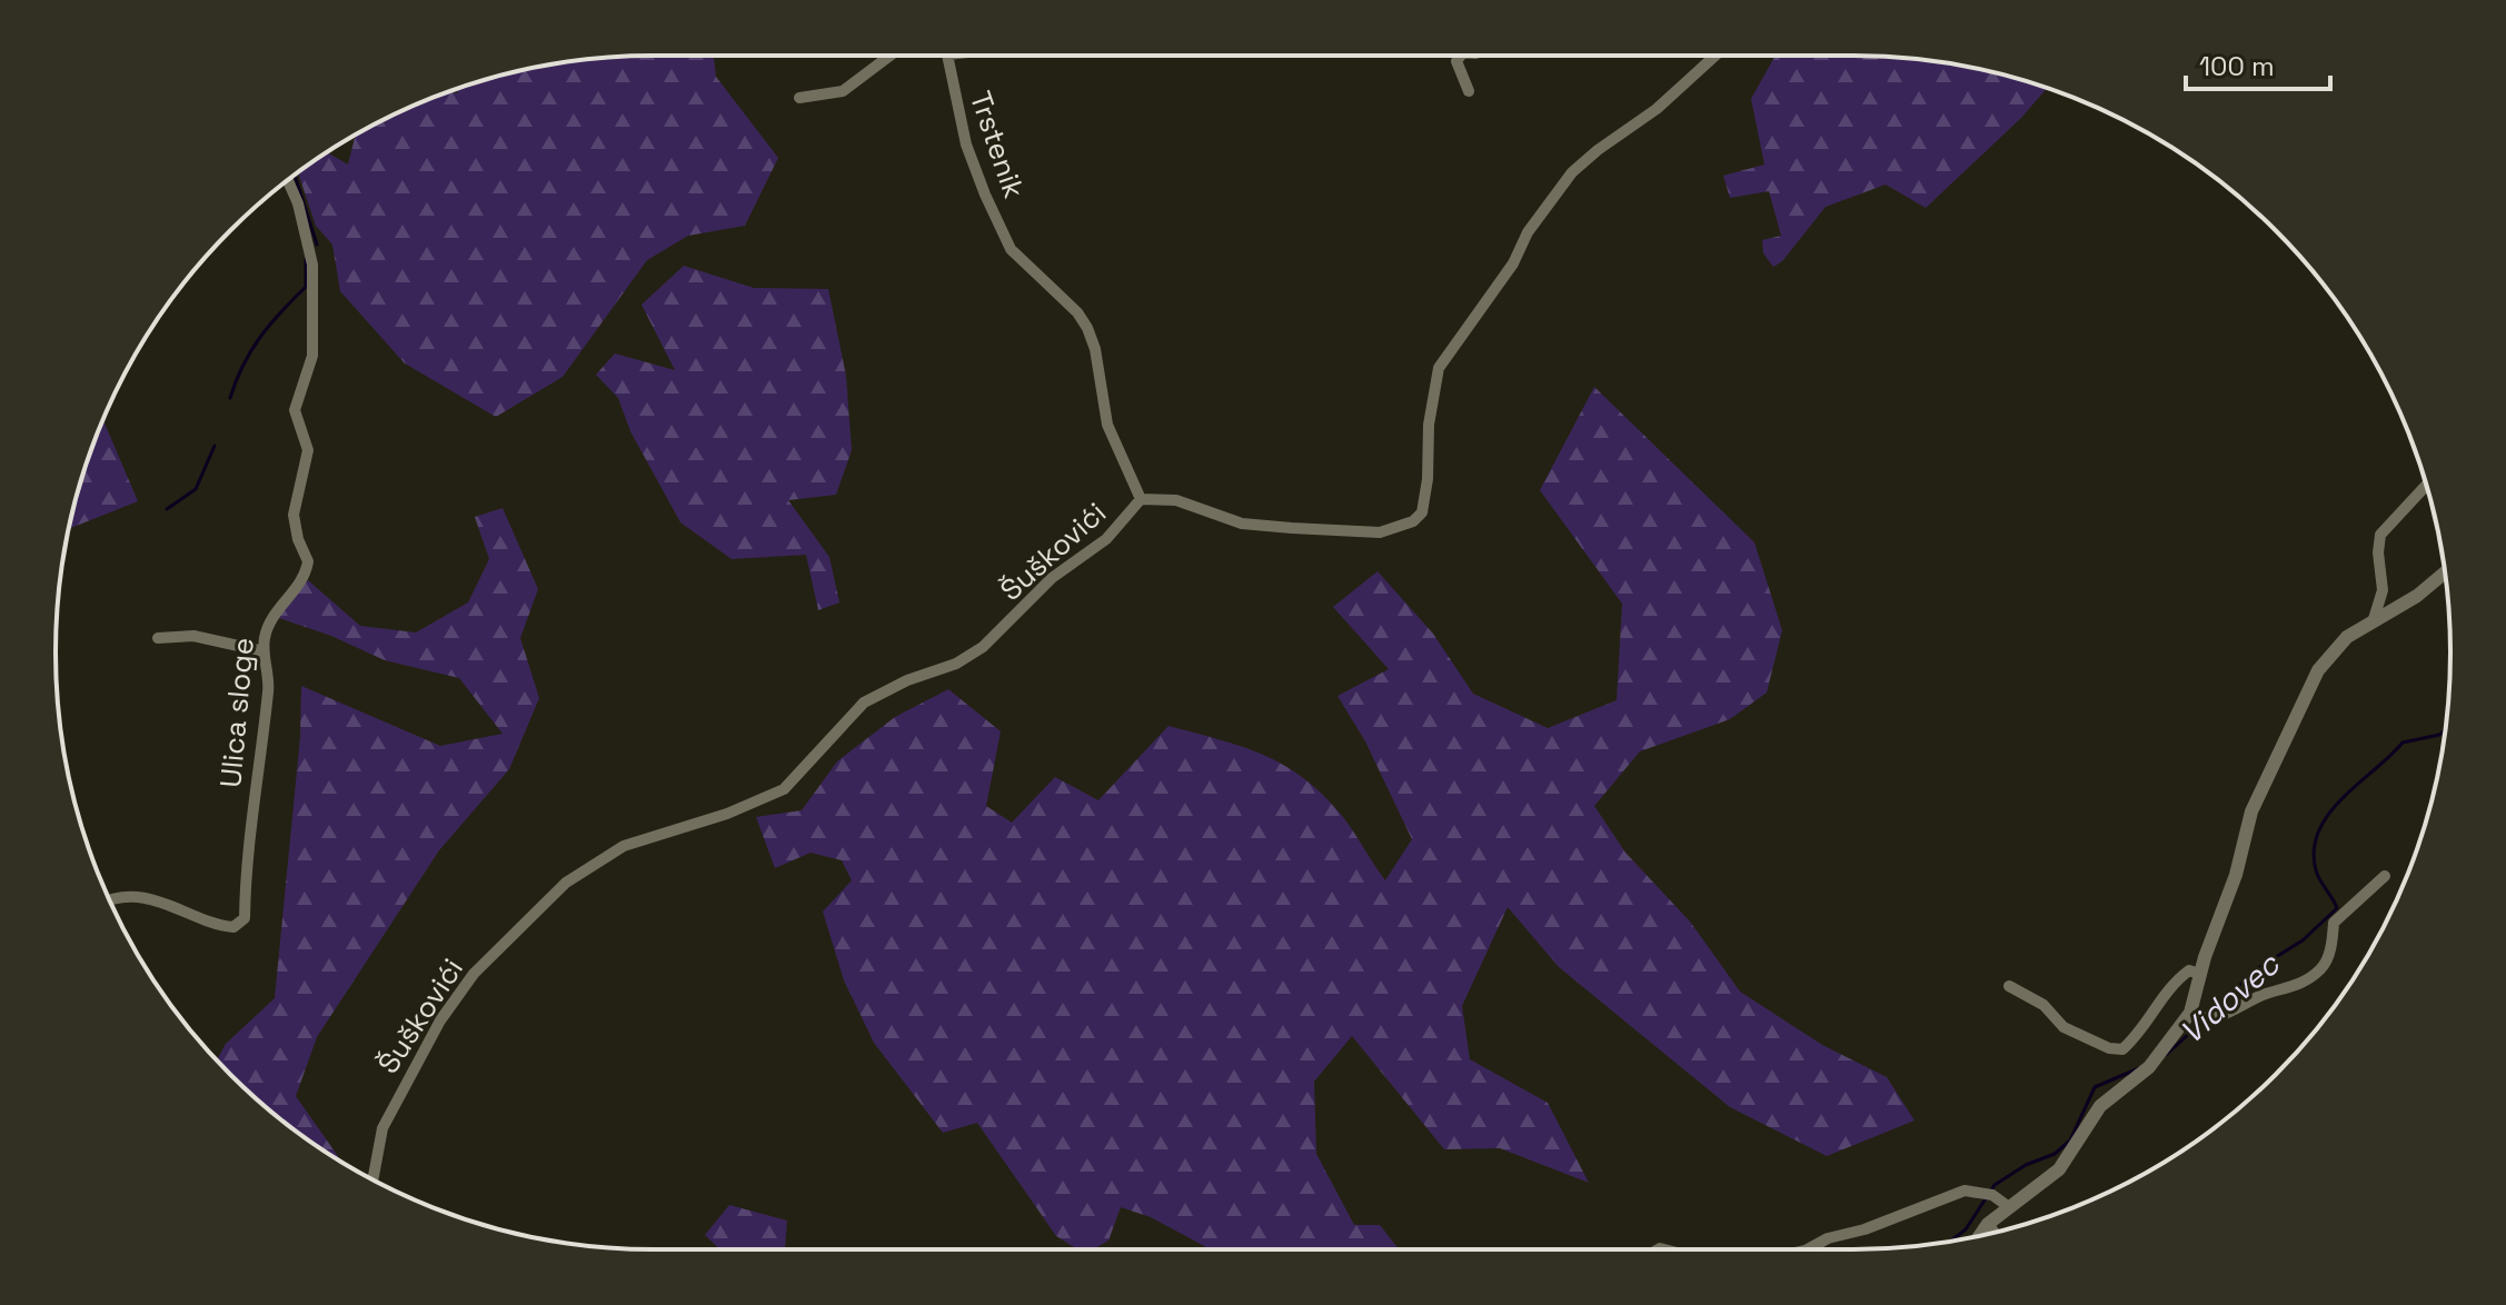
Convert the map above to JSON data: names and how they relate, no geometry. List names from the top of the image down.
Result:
{
  "streets": {
    "street": ["Trstenik", "Šuškovići", "Ulica sloge"]
  },
  "crossings": [
    ["Trstenik", "Šuškovići"]
  ],
  "water": ["Vidovec"],
  "scale_bar": "100 m"
}
